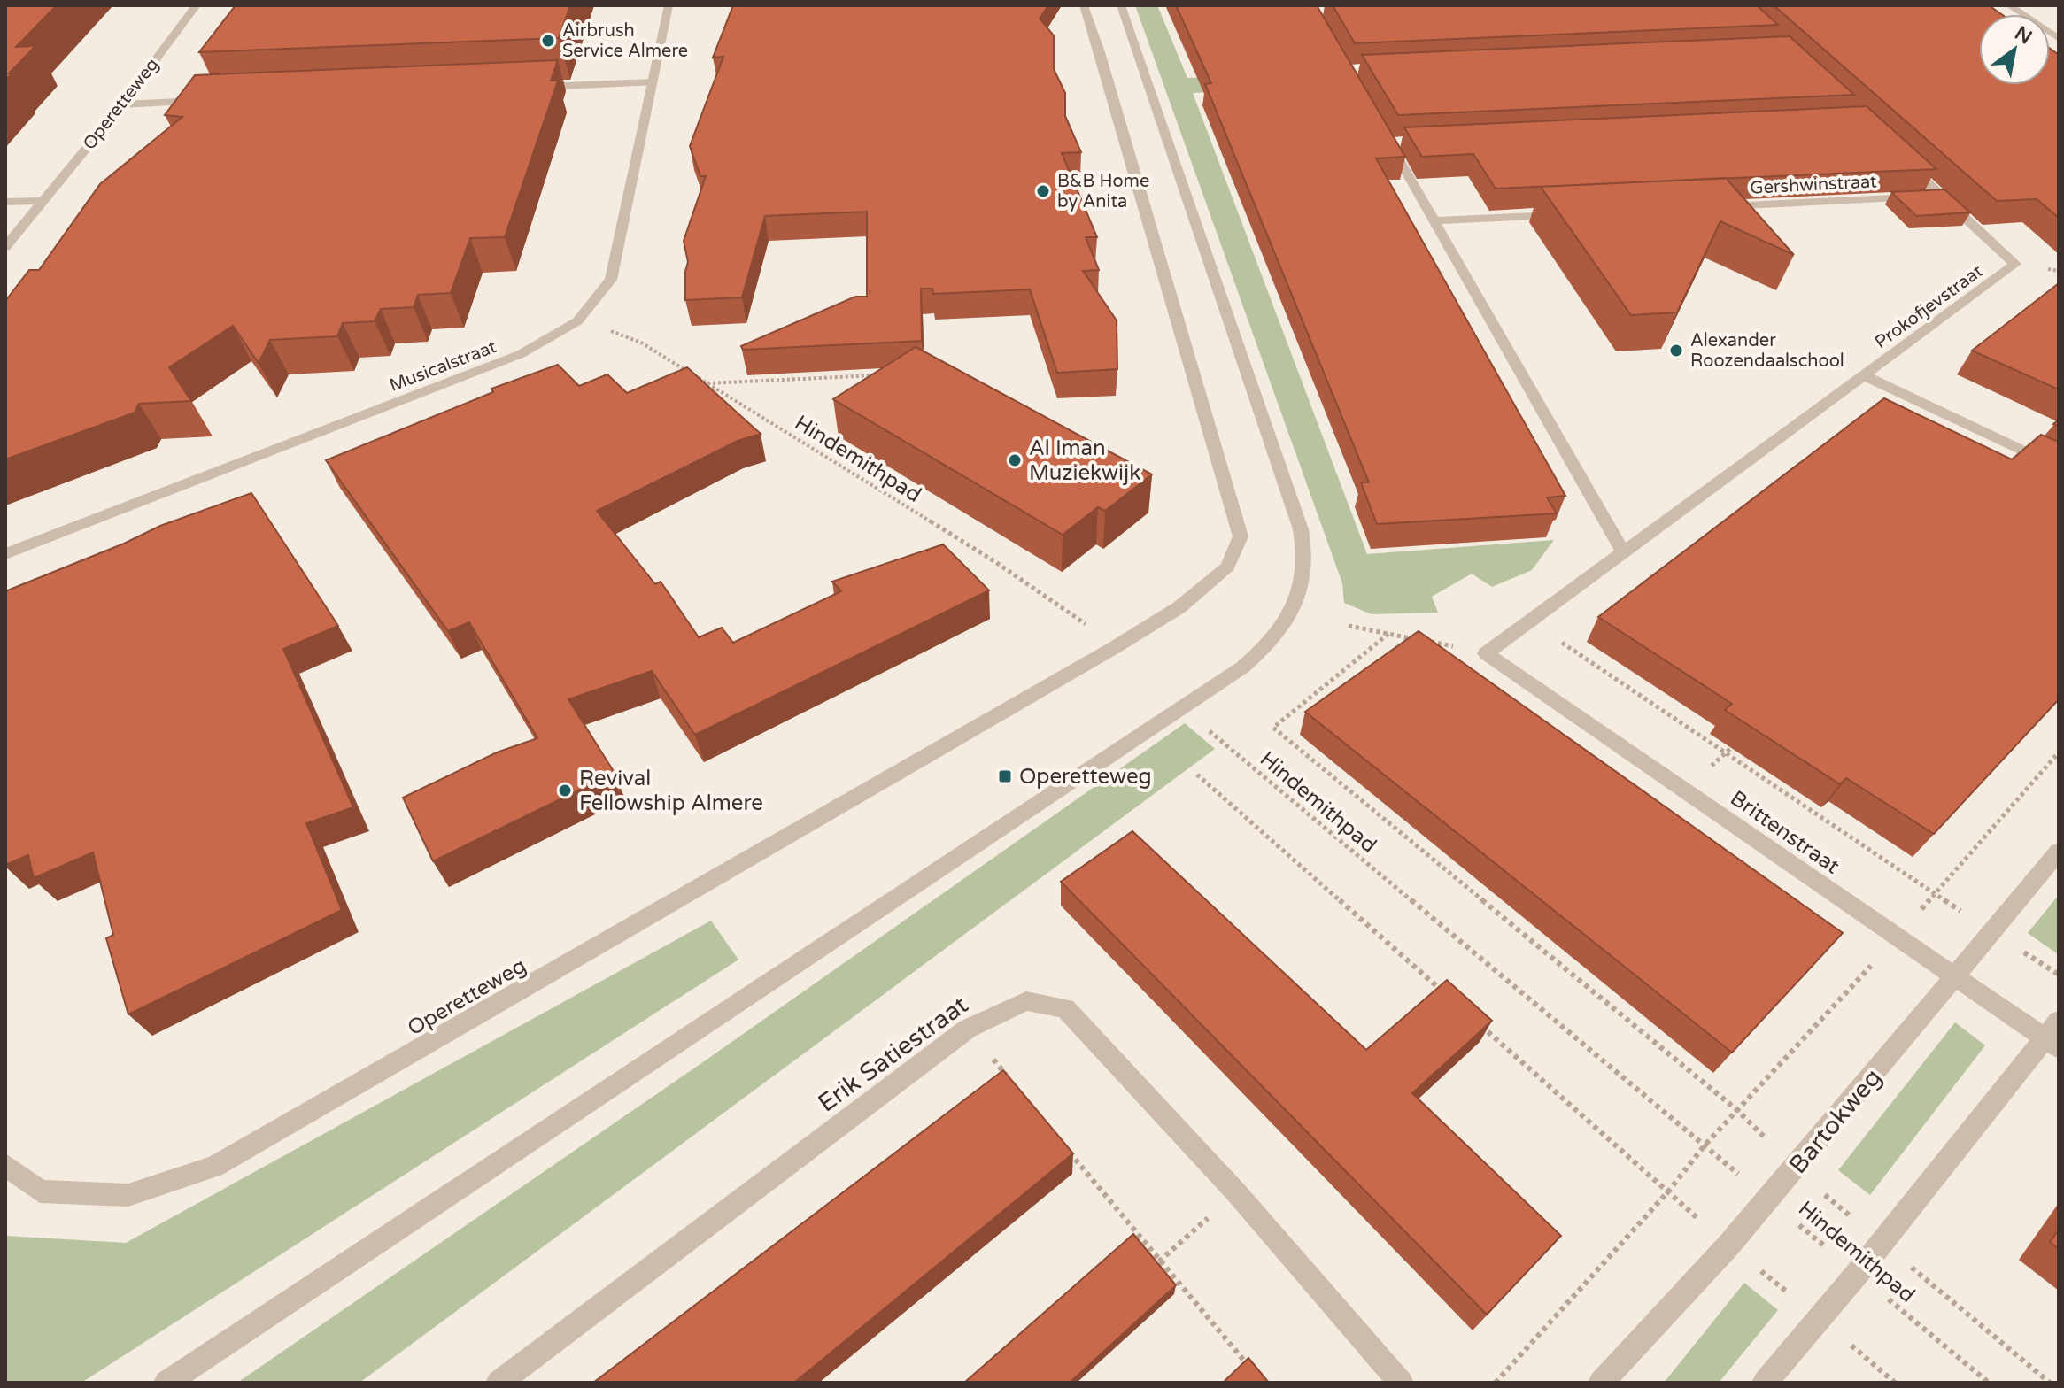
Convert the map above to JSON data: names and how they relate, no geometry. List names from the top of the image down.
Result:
{
  "streets": {
    "street": [
      "Operetteweg",
      "Gershwinstraat",
      "Prokofjevstraat",
      "Musicalstraat",
      "Brittenstraat",
      "Erik Satiestraat",
      "Bartokweg"
    ],
    "path": ["Hindemithpad"]
  },
  "crossings": [
    ["Operetteweg", "Hindemithpad"],
    ["Gershwinstraat", "Prokofjevstraat"],
    ["Prokofjevstraat", "Brittenstraat"],
    ["Musicalstraat", "Hindemithpad"],
    ["Hindemithpad", "Bartokweg"],
    ["Brittenstraat", "Bartokweg"]
  ],
  "places": {
    "other": [
      "Airbrush Service Almere",
      "B&B Home by Anita",
      "Alexander Roozendaalschool",
      "Al Iman Muziekwijk",
      "Revival Fellowship Almere"
    ],
    "transit": ["Operetteweg"]
  },
  "north": "top right"
}
